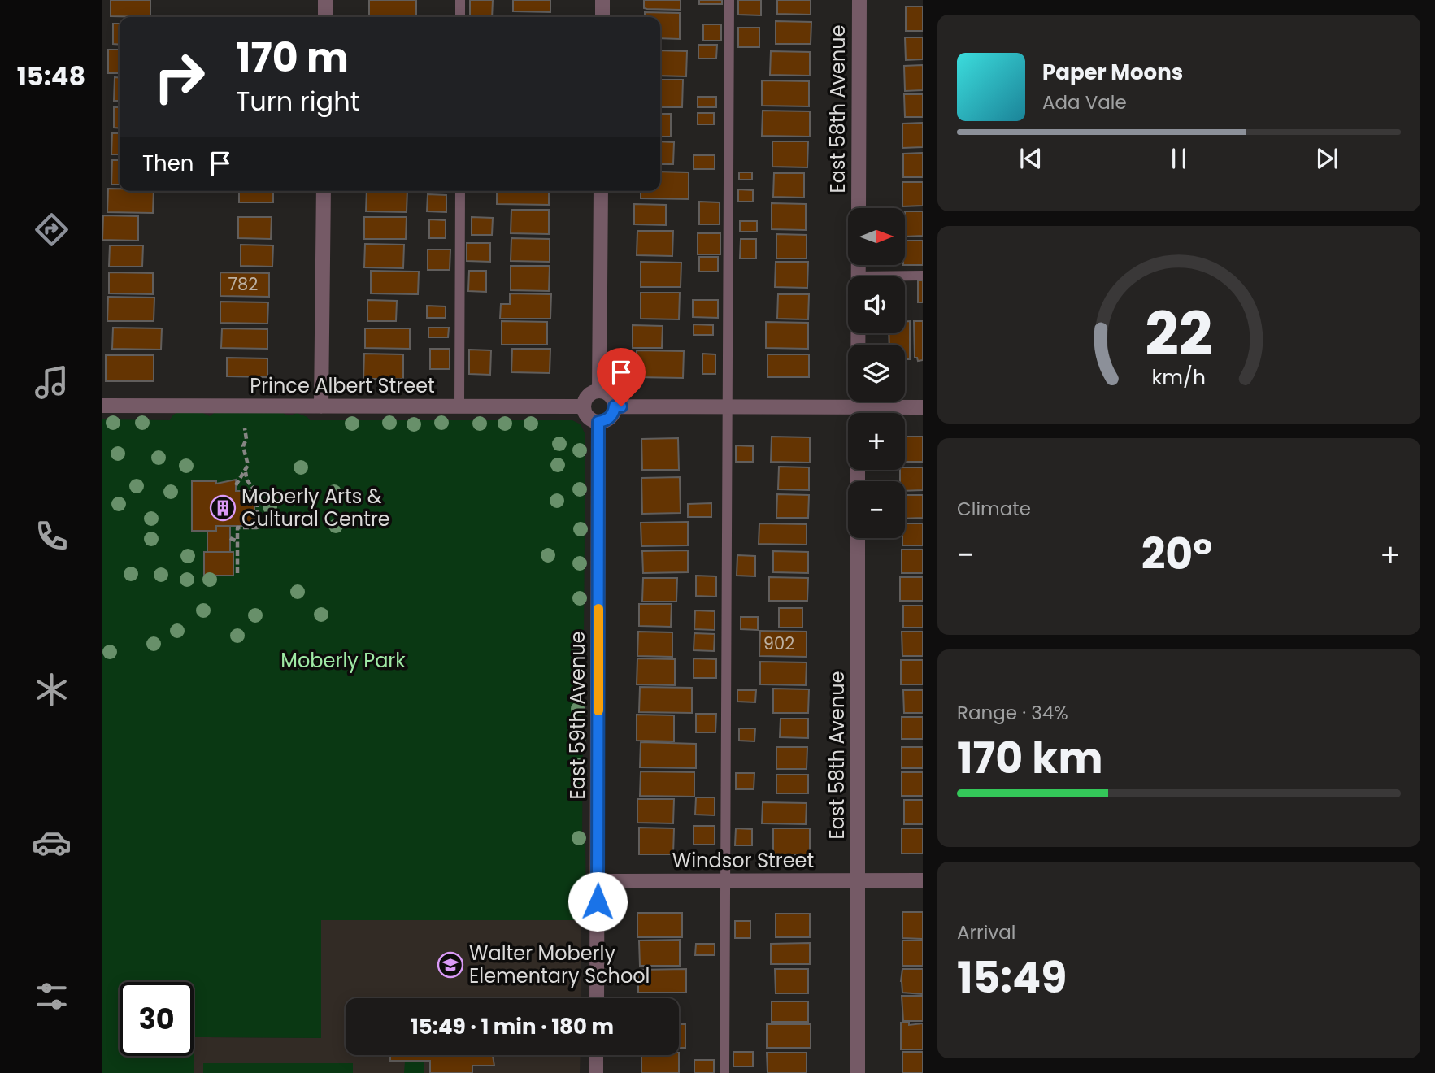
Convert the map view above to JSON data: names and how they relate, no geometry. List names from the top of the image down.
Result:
{
  "streets": {
    "street": [
      "East 58th Avenue",
      "Prince Albert Street",
      "East 59th Avenue",
      "Windsor Street"
    ]
  },
  "crossings": [
    ["East 58th Avenue", "Windsor Street"],
    ["Prince Albert Street", "East 59th Avenue"],
    ["East 59th Avenue", "Windsor Street"]
  ],
  "parks": ["Moberly Park"],
  "places": {
    "building": ["Moberly Arts & Cultural Centre"],
    "school or university": ["Walter Moberly Elementary School"]
  },
  "house_numbers": ["782", "902"],
  "north": "right",
  "page": {
    "tabs": "15:48",
    "turn": ["170 m", "Turn right"],
    "song": ["Paper Moons", "Ada Vale"],
    "then": "Then",
    "map_buttons": ["+", "−"],
    "tile": [
      "Climate",
      ["Range · 34%", "170 km"],
      ["Arrival", "15:49"]
    ],
    "heat": ["−", "20°", "+"],
    "limit": "30",
    "trip": "15:49 · 1 min · 180 m",
    "gauge": ["22", "km/h"]
  }
}
